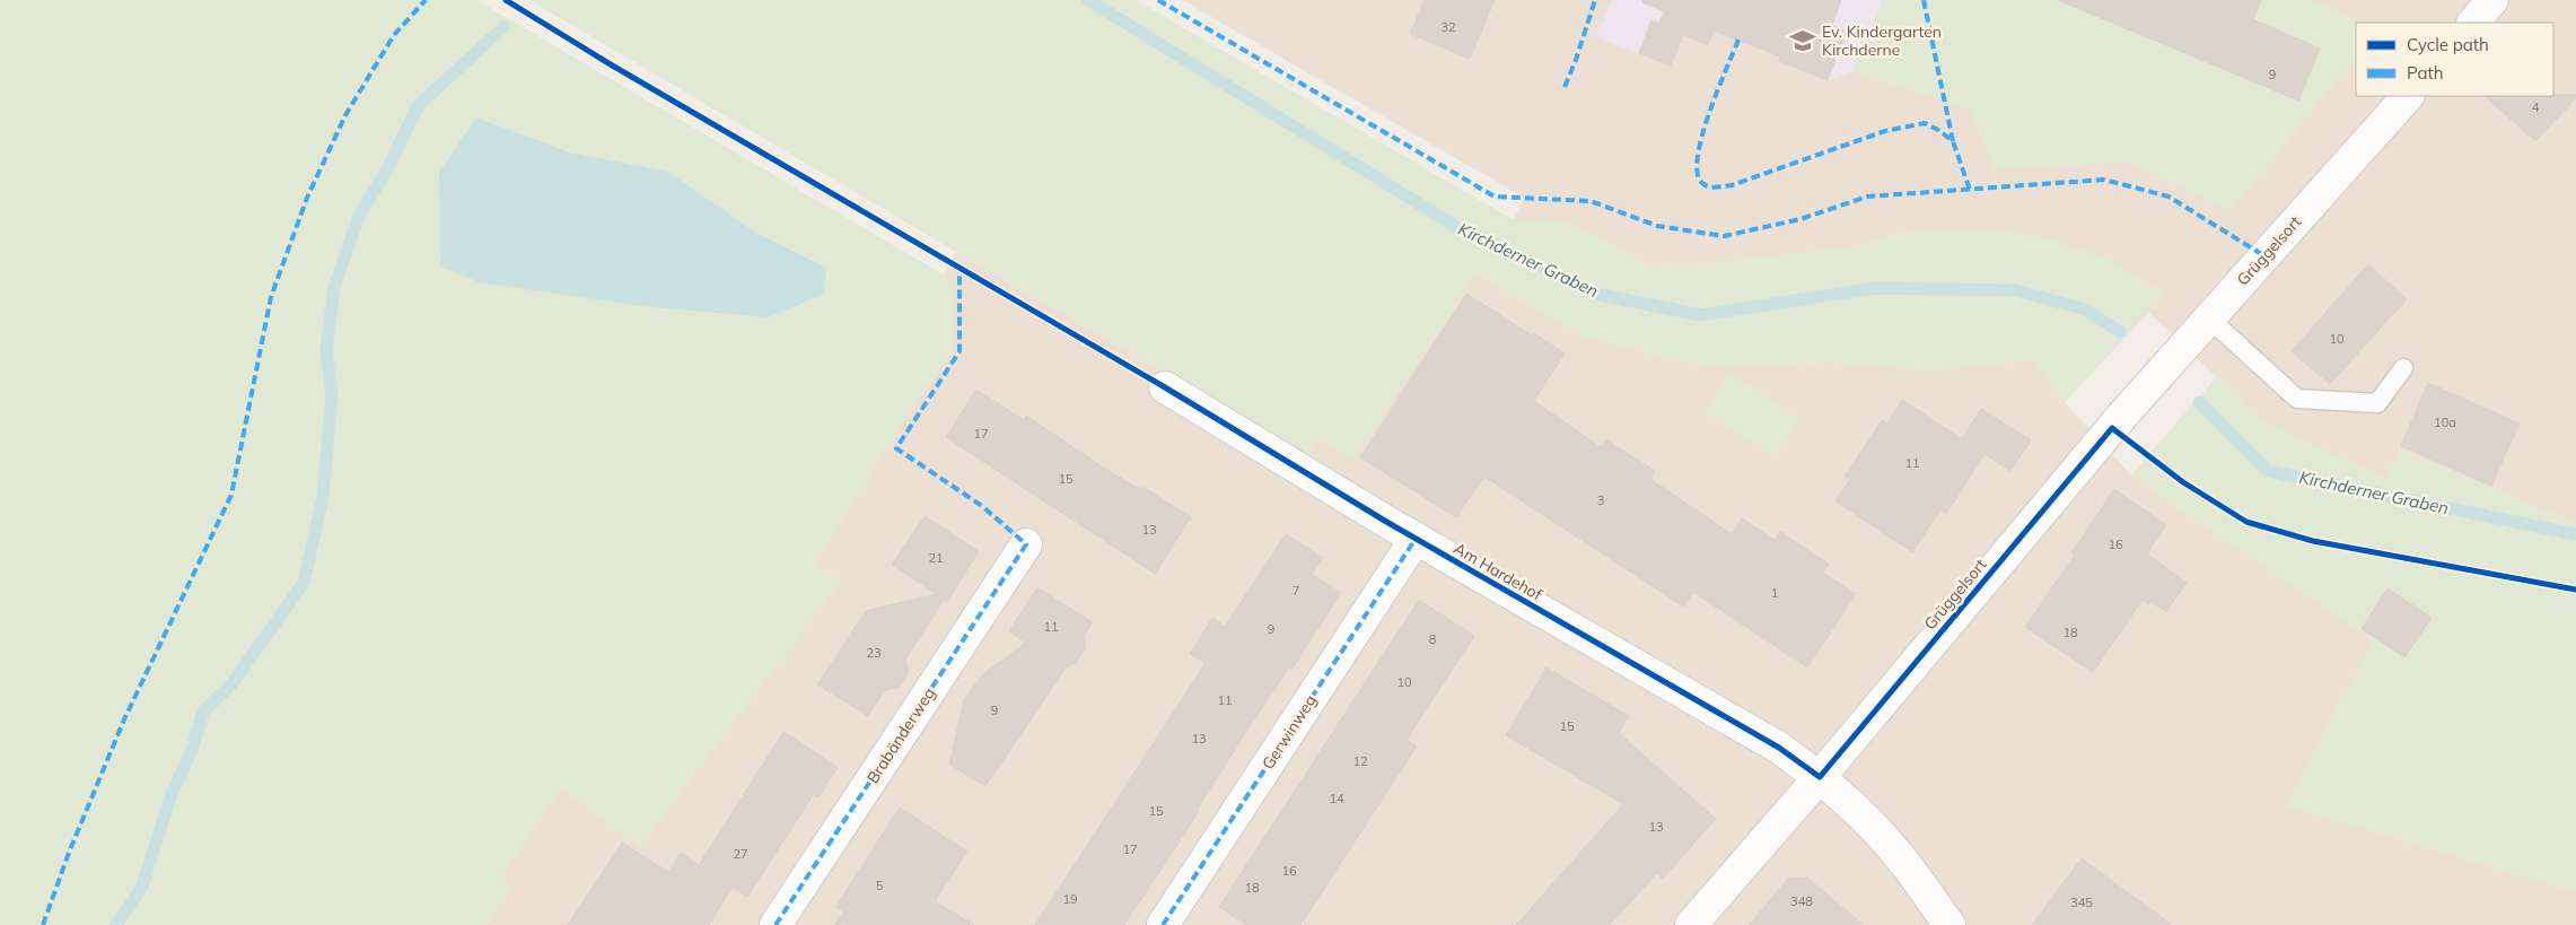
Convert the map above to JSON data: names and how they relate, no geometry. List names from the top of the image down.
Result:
{
  "streets": {
    "street": [
      "Grüggelsort",
      "Am Hardehof",
      "Gerwinweg",
      "Brabänderweg"
    ]
  },
  "crossings": [
    ["Grüggelsort", "Am Hardehof"],
    ["Am Hardehof", "Gerwinweg"]
  ],
  "water": ["Kirchderner Graben"],
  "places": {
    "school or university": ["Ev. Kindergarten Kirchderne"]
  },
  "house_numbers": [
    "32",
    "9",
    "4",
    "10",
    "10a",
    "17",
    "11",
    "15",
    "3",
    "13",
    "16",
    "21",
    "7",
    "1",
    "11",
    "9",
    "18",
    "8",
    "23",
    "10",
    "11",
    "9",
    "15",
    "13",
    "12",
    "14",
    "15",
    "13",
    "17",
    "27",
    "16",
    "5",
    "18",
    "19",
    "348",
    "345"
  ],
  "legend": ["Cycle path", "Path"]
}
